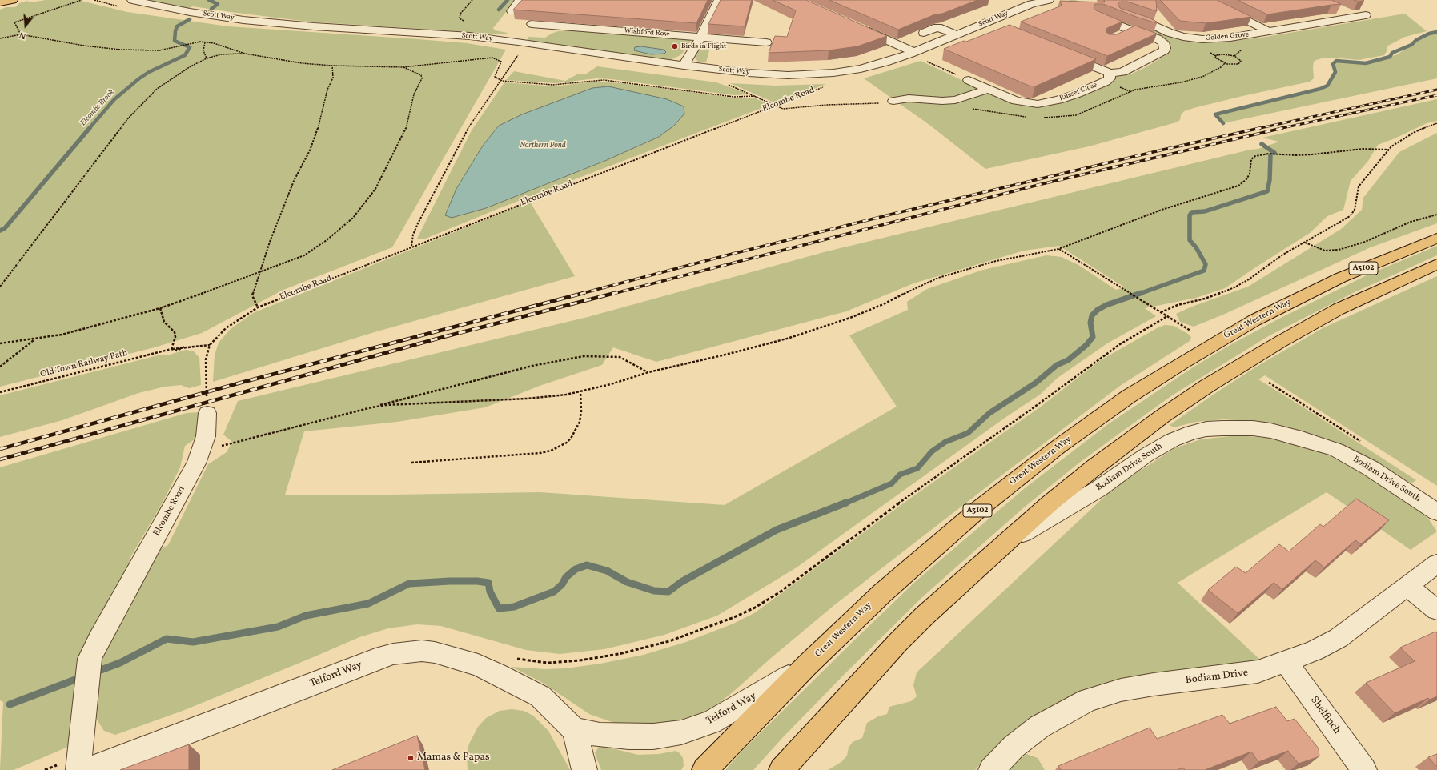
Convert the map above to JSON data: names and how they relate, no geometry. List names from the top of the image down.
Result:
{
  "streets": {
    "main road": ["A3102", "Great Western Way"],
    "street": [
      "Scott Way",
      "Wishford Row",
      "Golden Grove",
      "Russet Close",
      "Elcombe Road",
      "Bodiam Drive South",
      "Telford Way",
      "Bodiam Drive",
      "Shelfinch"
    ],
    "path": ["Old Town Railway Path"]
  },
  "crossings": [
    ["Elcombe Road", "Old Town Railway Path"],
    ["Great Western Way", "Telford Way"],
    ["Bodiam Drive", "Shelfinch"]
  ],
  "water": ["Elcombe Brook", "Northern Pond"],
  "places": ["Birds in Flight", "Mamas & Papas"],
  "north": "bottom"
}
